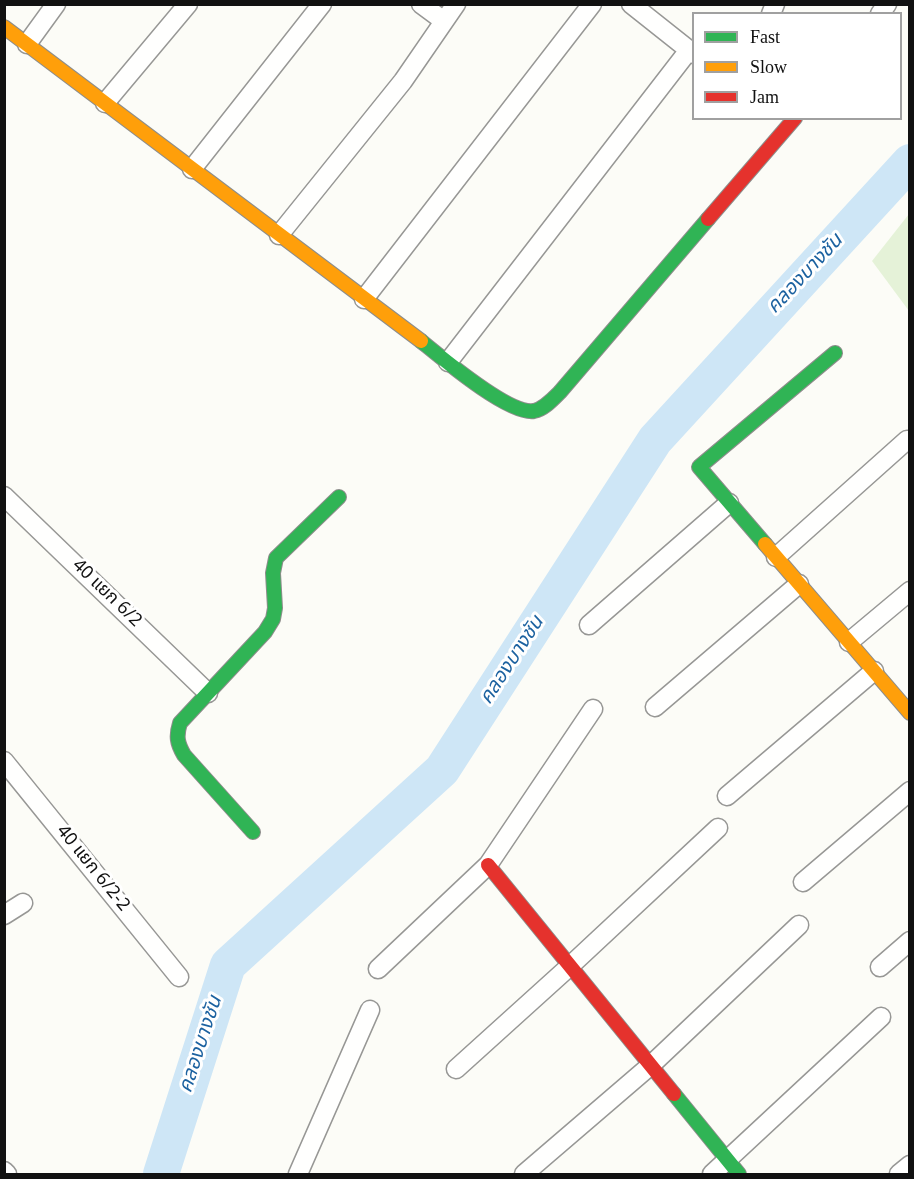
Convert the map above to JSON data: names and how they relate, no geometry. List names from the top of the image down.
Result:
{
  "streets": {
    "street": ["40 แยก 6/2", "40 แยก 6/2-2"]
  },
  "water": ["คลองบางชัน"],
  "legend": ["Fast", "Slow", "Jam"]
}
